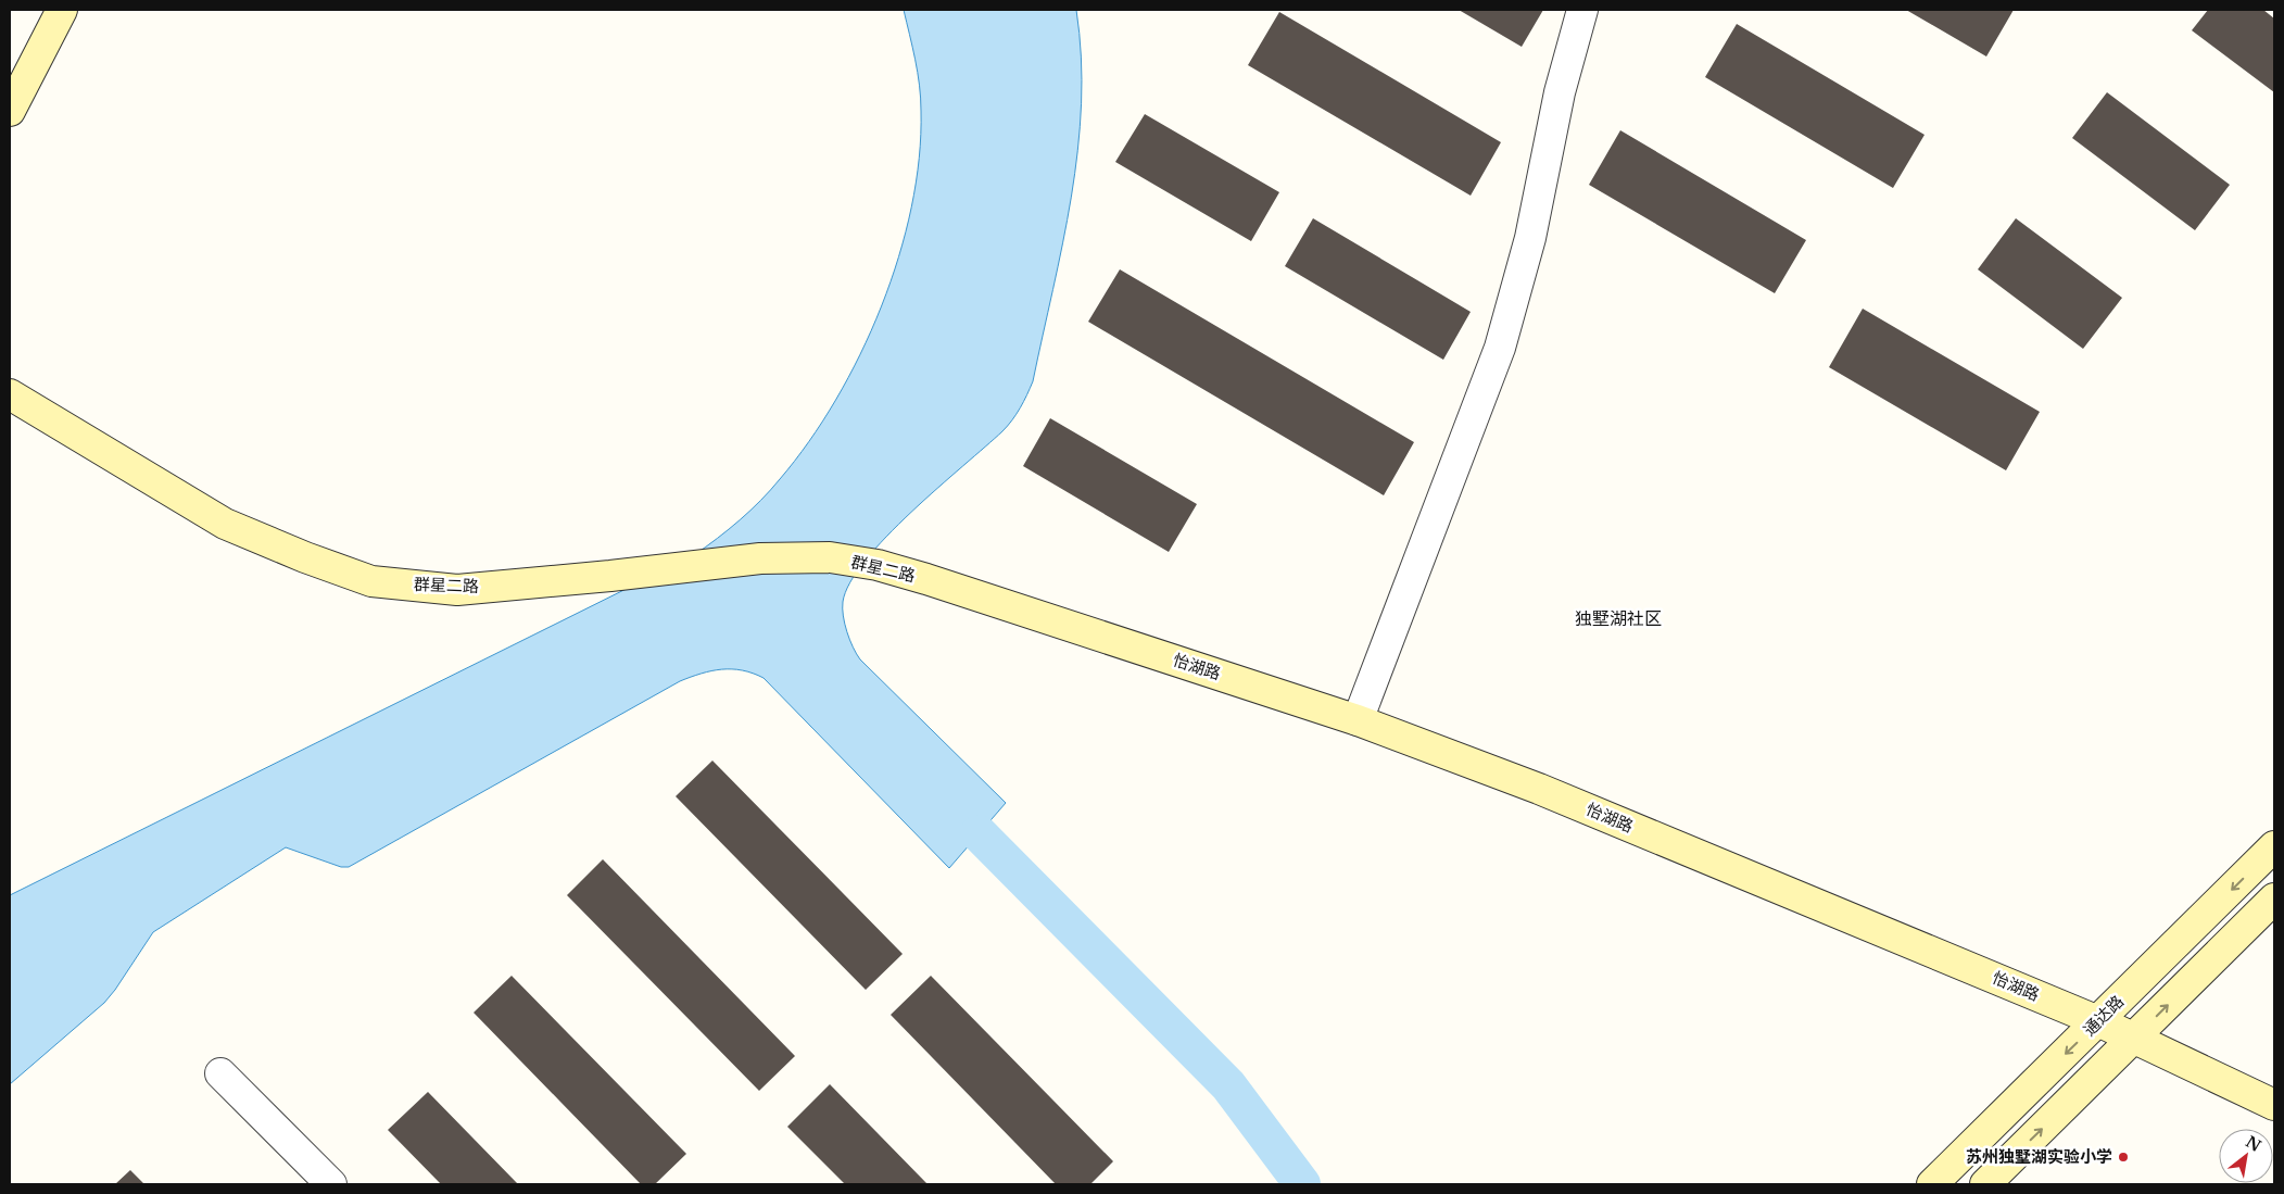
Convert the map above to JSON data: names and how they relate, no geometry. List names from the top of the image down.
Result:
{
  "streets": {
    "street": ["群星二路", "怡湖路", "通达路"]
  },
  "crossings": [
    ["群星二路", "怡湖路"],
    ["怡湖路", "通达路"]
  ],
  "districts": ["独墅湖社区"],
  "places": ["苏州独墅湖实验小学"],
  "north": "top right"
}
